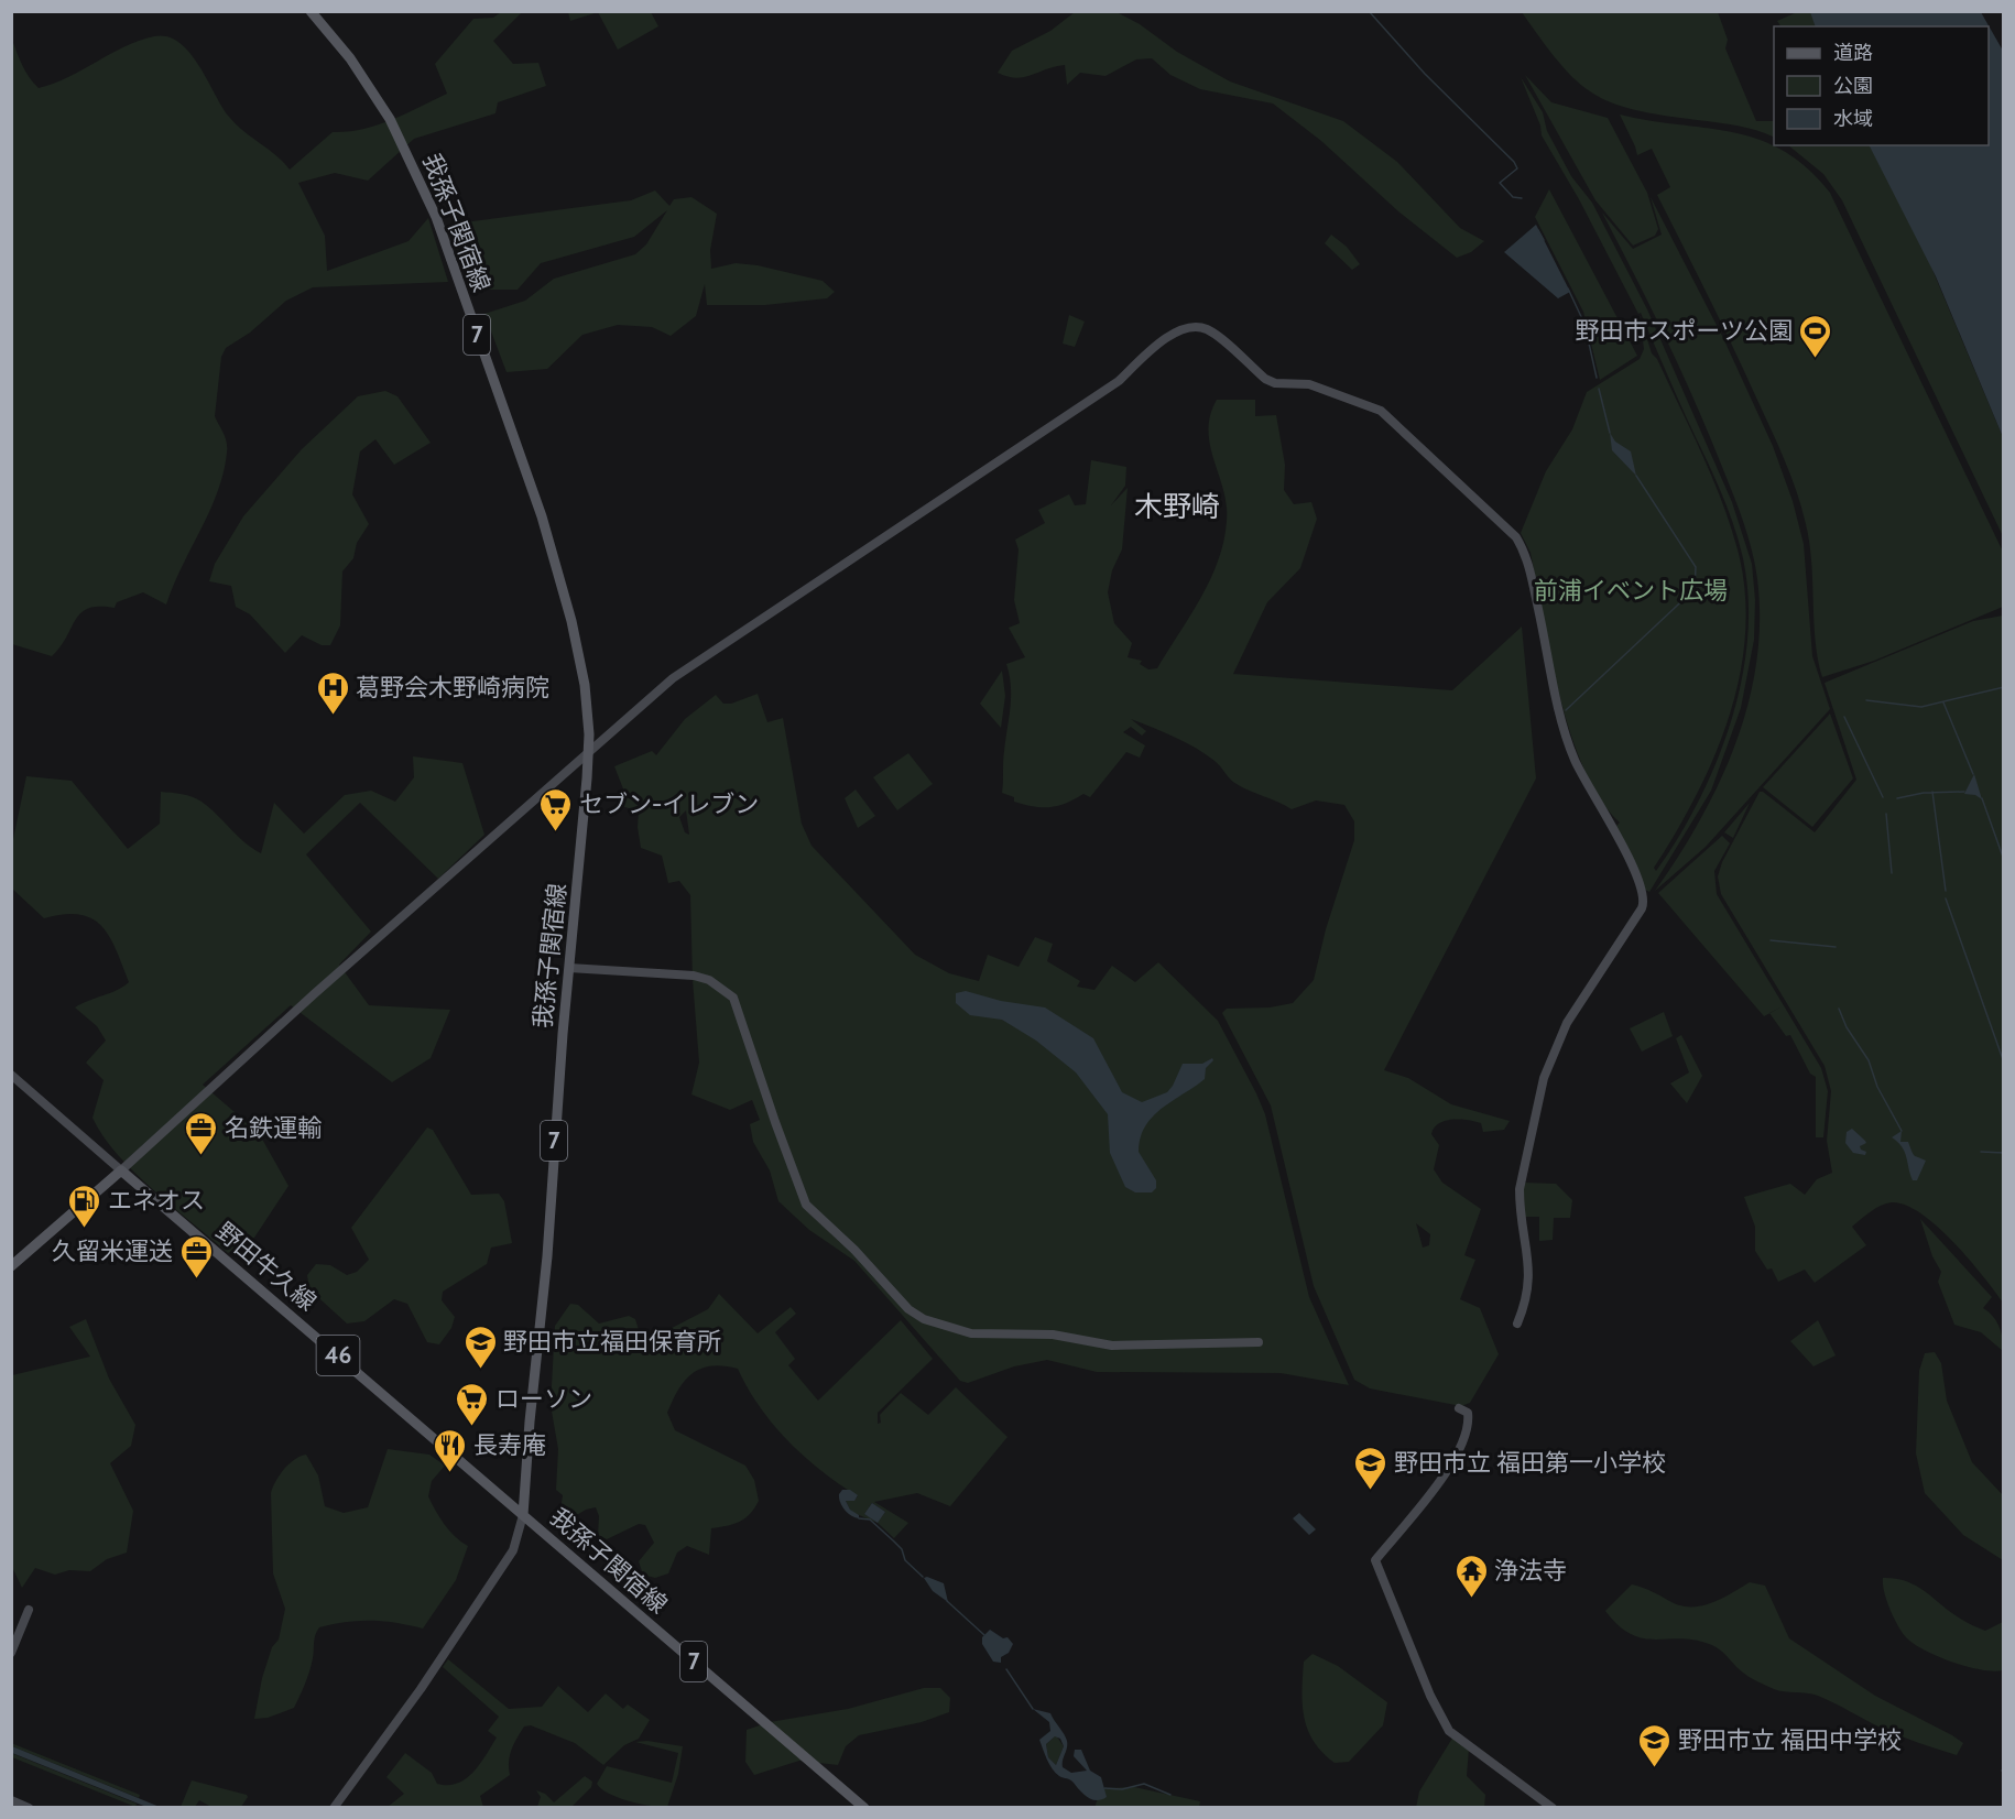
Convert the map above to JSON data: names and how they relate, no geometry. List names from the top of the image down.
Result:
{
  "streets": {
    "main road": [
      "我孫子関宿線",
      "7",
      "野田牛久線",
      "46"
    ]
  },
  "crossings": [
    ["我孫子関宿線", "野田牛久線"]
  ],
  "districts": ["木野崎"],
  "parks": ["前浦イベント広場"],
  "places": {
    "sports": ["野田市スポーツ公園"],
    "hospital": ["葛野会木野崎病院"],
    "supermarket": ["セブン-イレブン", "ローソン"],
    "office": ["名鉄運輸", "久留米運送"],
    "fuel station": ["エネオス"],
    "school or university": ["野田市立福田保育所", "野田市立 福田第一小学校", "野田市立 福田中学校"],
    "restaurant": ["長寿庵"],
    "temple": ["浄法寺"]
  },
  "legend": ["道路", "公園", "水域"]
}
